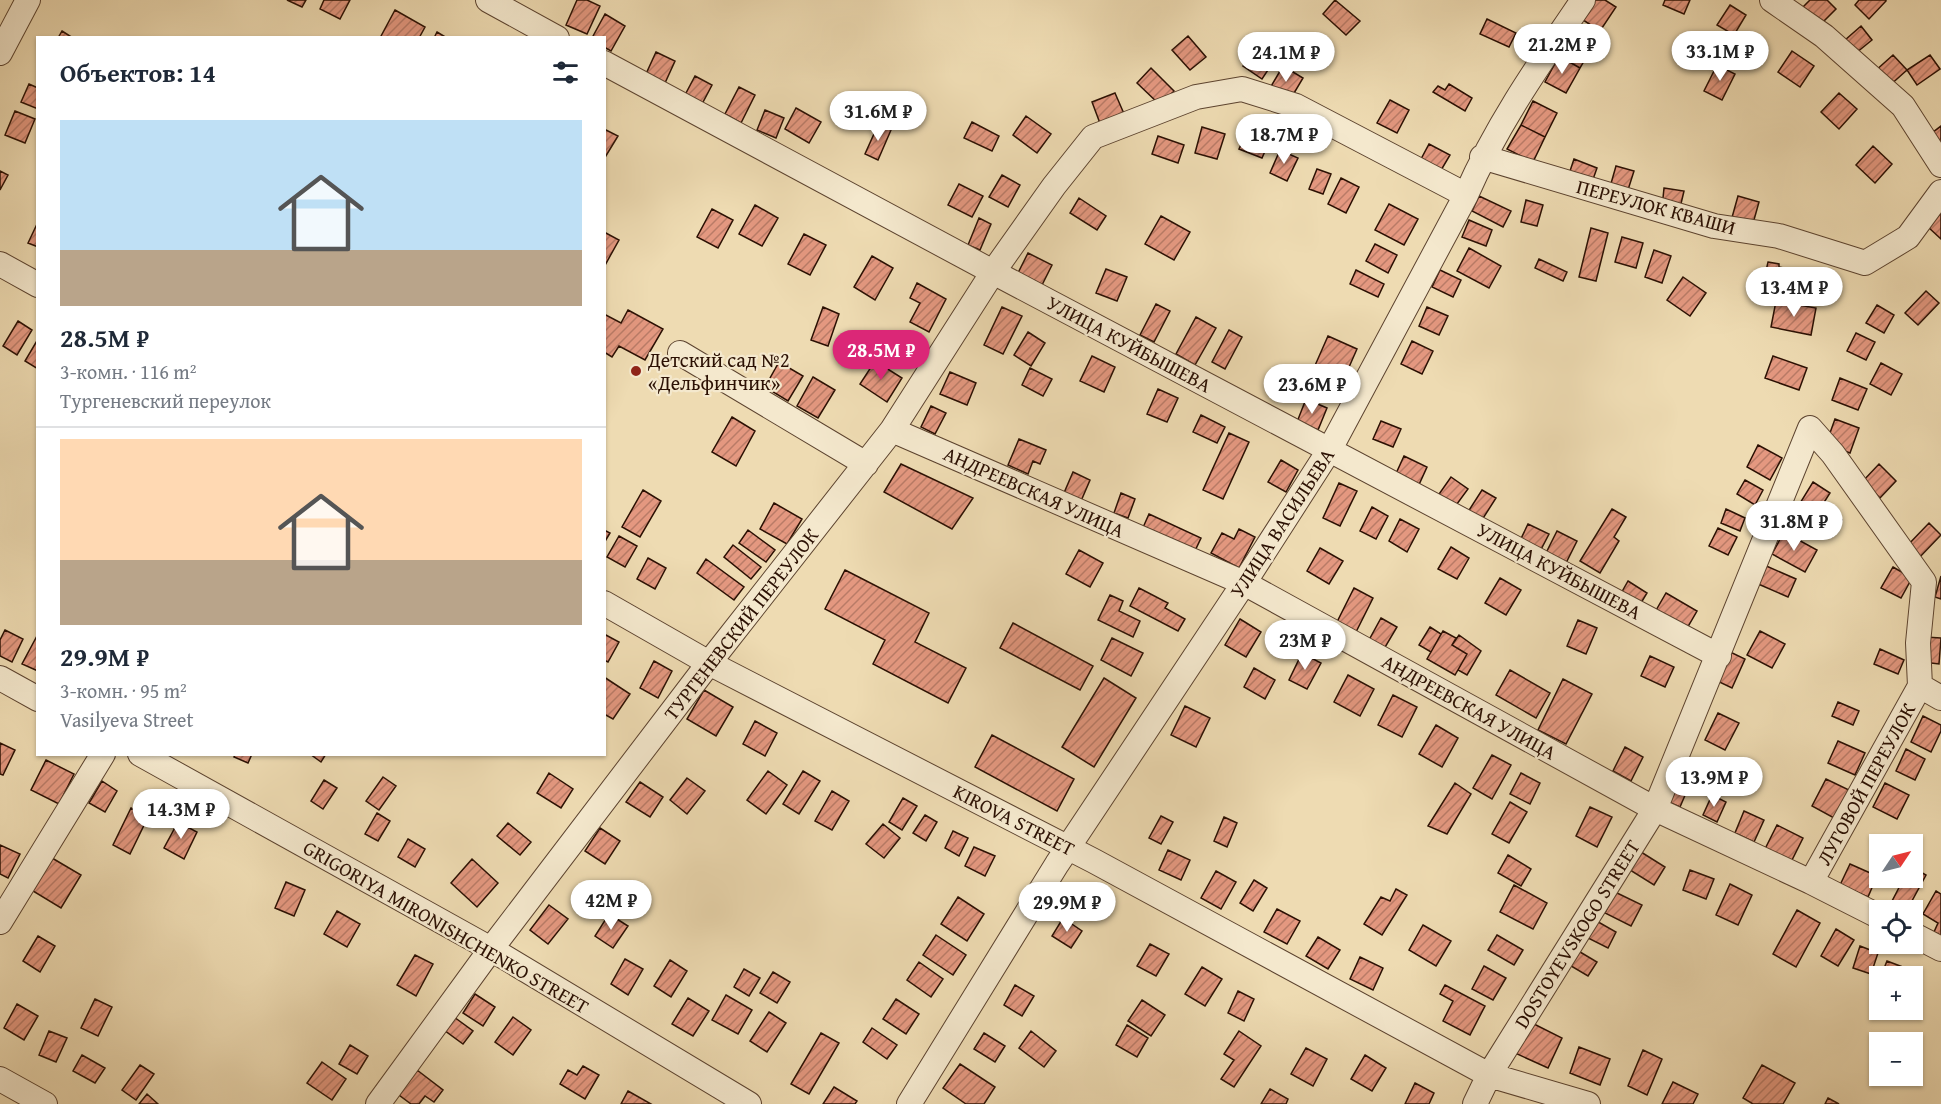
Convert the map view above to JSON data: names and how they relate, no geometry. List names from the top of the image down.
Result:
{
  "streets": {
    "street": [
      "ПЕРЕУЛОК КВАШИ",
      "УЛИЦА КУЙБЫШЕВА",
      "АНДРЕЕВСКАЯ УЛИЦА",
      "УЛИЦА ВАСИЛЬЕВА",
      "ТУРГЕНЕВСКИЙ ПЕРЕУЛОК",
      "ЛУГОВОЙ ПЕРЕУЛОК",
      "KIROVA STREET",
      "GRIGORIYA MIRONISHCHENKO STREET",
      "DOSTOYEVSKOGO STREET"
    ]
  },
  "crossings": [
    ["ПЕРЕУЛОК КВАШИ", "УЛИЦА ВАСИЛЬЕВА"],
    ["УЛИЦА КУЙБЫШЕВА", "УЛИЦА ВАСИЛЬЕВА"],
    ["УЛИЦА КУЙБЫШЕВА", "ТУРГЕНЕВСКИЙ ПЕРЕУЛОК"],
    ["УЛИЦА КУЙБЫШЕВА", "DOSTOYEVSKOGO STREET"],
    ["АНДРЕЕВСКАЯ УЛИЦА", "УЛИЦА ВАСИЛЬЕВА"],
    ["АНДРЕЕВСКАЯ УЛИЦА", "ТУРГЕНЕВСКИЙ ПЕРЕУЛОК"],
    ["АНДРЕЕВСКАЯ УЛИЦА", "ЛУГОВОЙ ПЕРЕУЛОК"],
    ["АНДРЕЕВСКАЯ УЛИЦА", "DOSTOYEVSKOGO STREET"],
    ["УЛИЦА ВАСИЛЬЕВА", "ТУРГЕНЕВСКИЙ ПЕРЕУЛОК"],
    ["УЛИЦА ВАСИЛЬЕВА", "KIROVA STREET"],
    ["ТУРГЕНЕВСКИЙ ПЕРЕУЛОК", "KIROVA STREET"],
    ["ТУРГЕНЕВСКИЙ ПЕРЕУЛОК", "GRIGORIYA MIRONISHCHENKO STREET"],
    ["ЛУГОВОЙ ПЕРЕУЛОК", "DOSTOYEVSKOGO STREET"],
    ["KIROVA STREET", "DOSTOYEVSKOGO STREET"]
  ],
  "places": ["Детский сад №2 «Дельфинчик»"],
  "north": "top right",
  "page": {
    "price": [
      "21.2M ₽",
      "33.1M ₽",
      "24.1M ₽",
      "31.6M ₽",
      "18.7M ₽",
      "13.4M ₽",
      "28.5M ₽",
      "23.6M ₽",
      "31.8M ₽",
      "23M ₽",
      "13.9M ₽",
      "14.3M ₽",
      "42M ₽",
      "29.9M ₽"
    ],
    "heading": "Объектов: 14",
    "list": [
      {
        "name": "28.5M ₽",
        "note": "3-комн. · 116 m² · Тургеневский переулок"
      },
      {
        "name": "29.9M ₽",
        "note": "3-комн. · 95 m² · Vasilyeva Street"
      }
    ],
    "map_buttons": ["+", "−"]
  }
}
